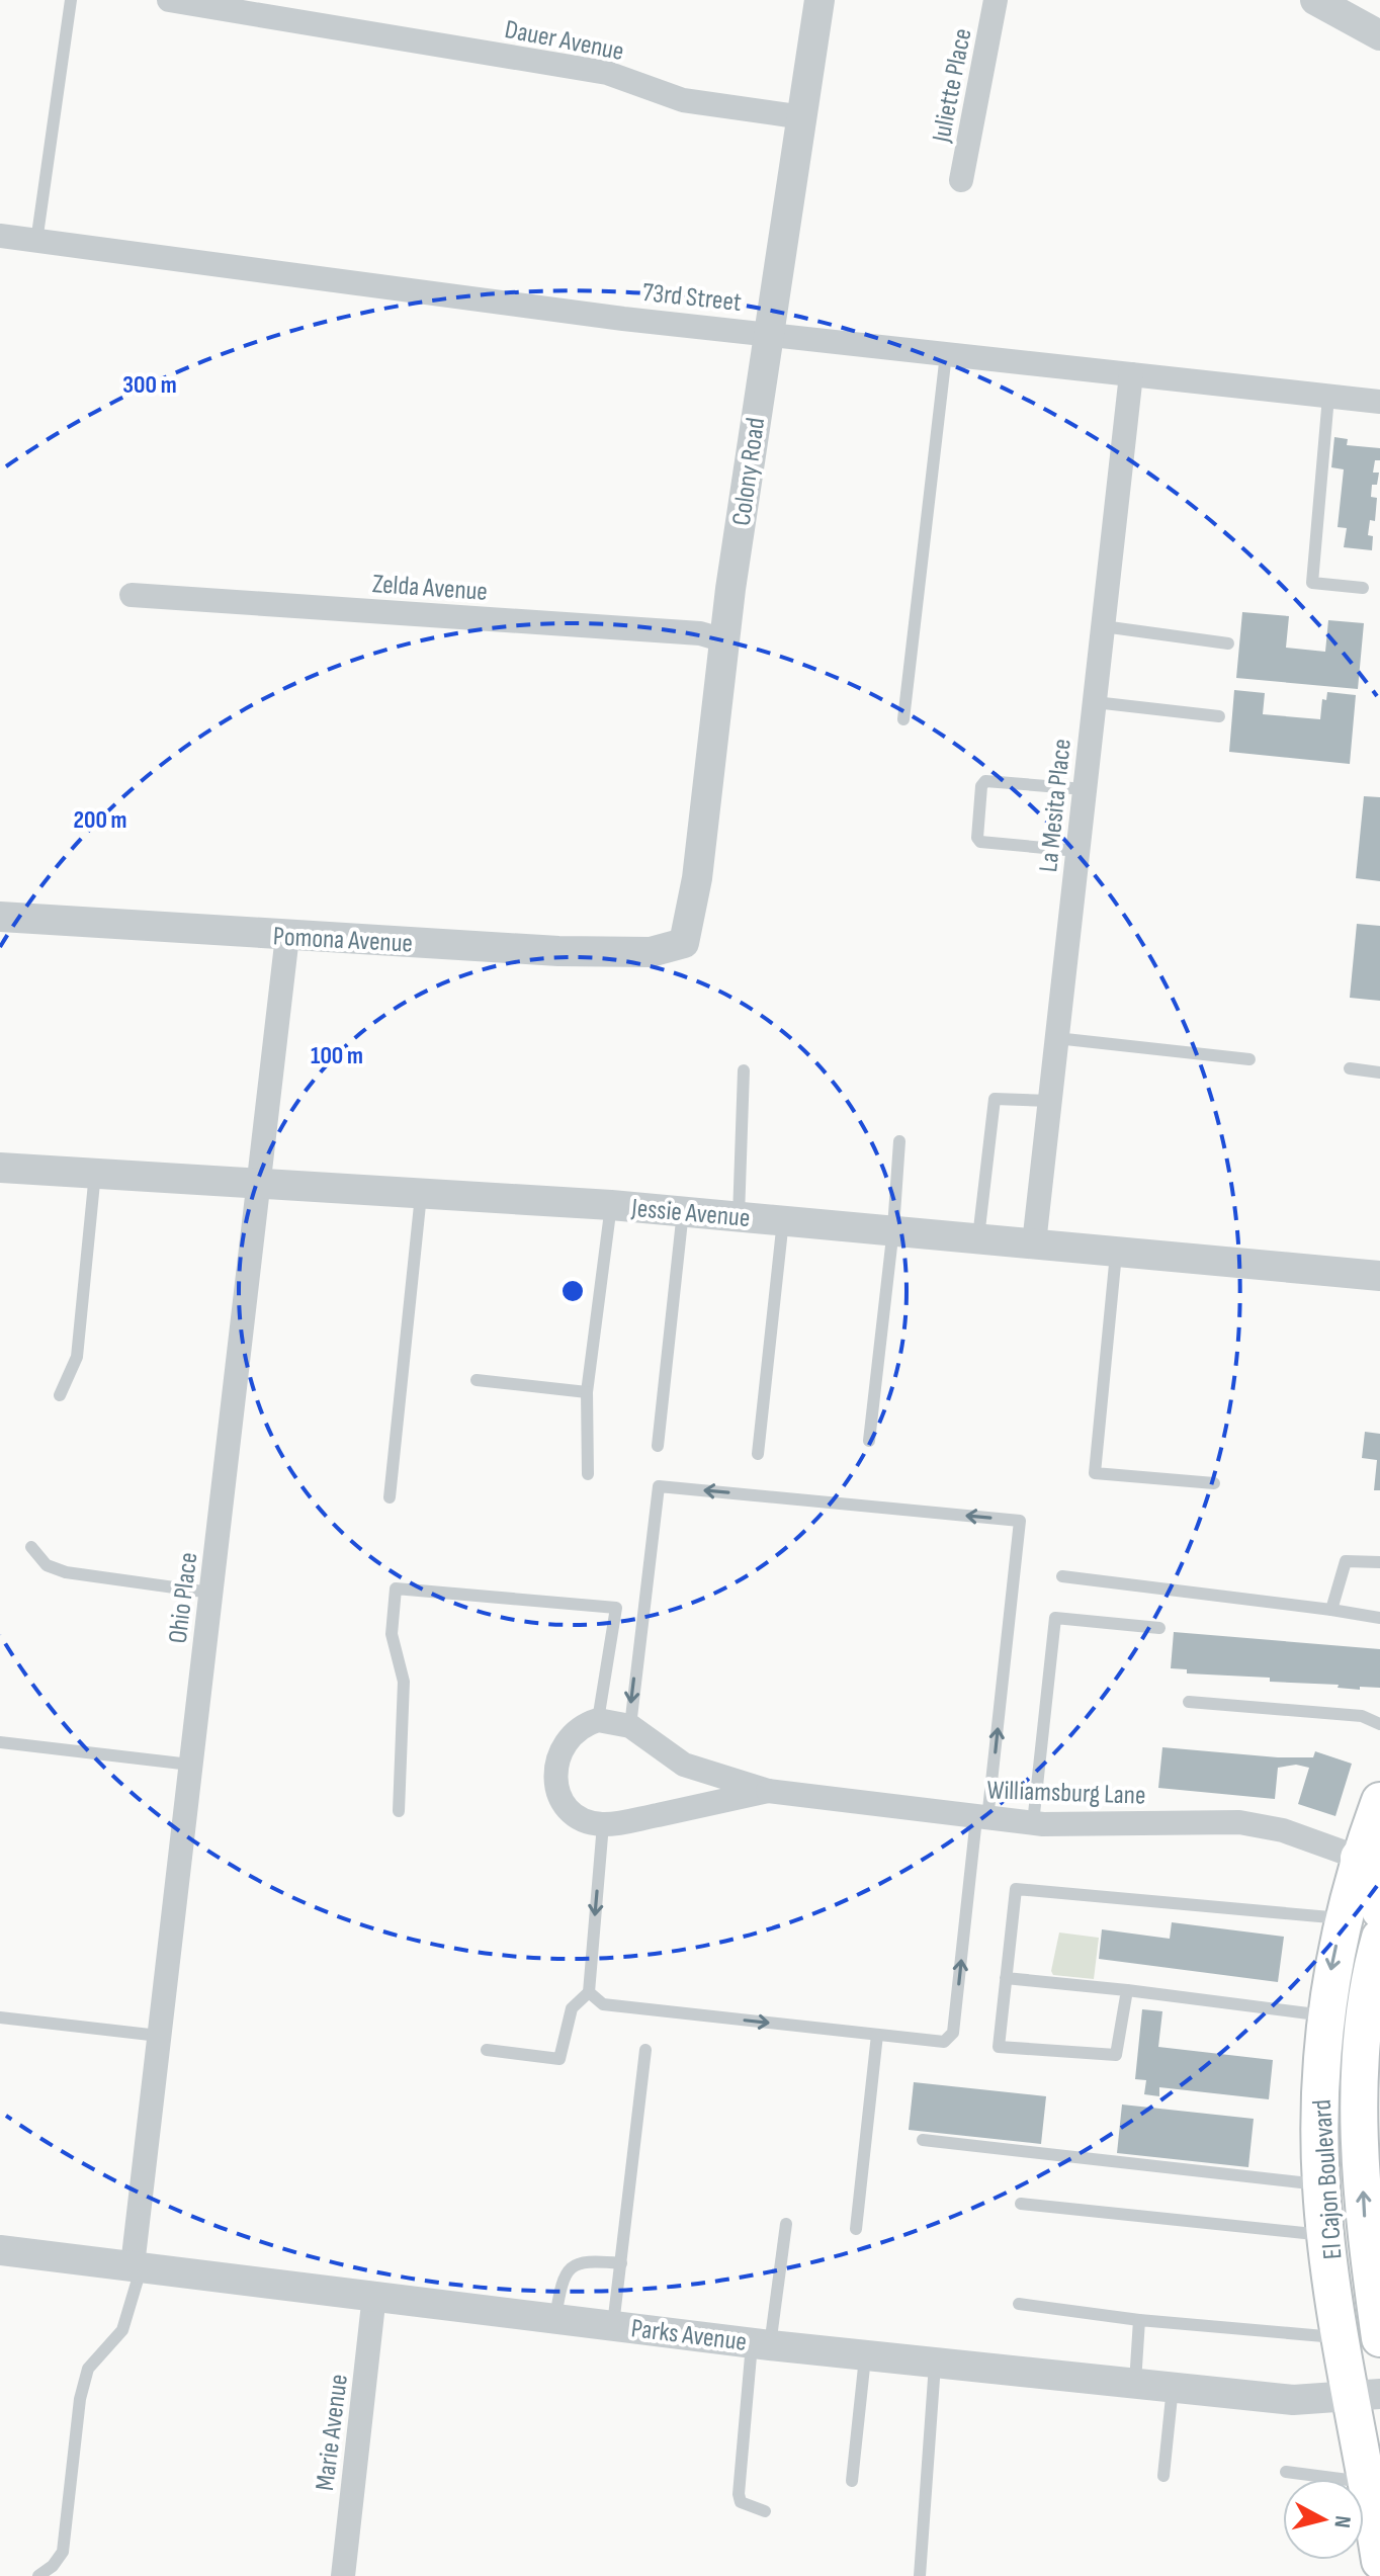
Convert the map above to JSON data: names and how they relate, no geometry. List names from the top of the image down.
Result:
{
  "streets": {
    "main road": ["El Cajon Boulevard"],
    "street": [
      "Dauer Avenue",
      "Juliette Place",
      "73rd Street",
      "Colony Road",
      "Zelda Avenue",
      "La Mesita Place",
      "Pomona Avenue",
      "Jessie Avenue",
      "Ohio Place",
      "Williamsburg Lane",
      "Parks Avenue",
      "Marie Avenue"
    ]
  },
  "crossings": [
    ["Dauer Avenue", "Colony Road"],
    ["73rd Street", "Colony Road"],
    ["73rd Street", "La Mesita Place"],
    ["Colony Road", "Zelda Avenue"],
    ["Colony Road", "Pomona Avenue"],
    ["La Mesita Place", "Jessie Avenue"],
    ["Pomona Avenue", "Ohio Place"],
    ["Jessie Avenue", "Ohio Place"],
    ["Ohio Place", "Parks Avenue"],
    ["Williamsburg Lane", "El Cajon Boulevard"],
    ["El Cajon Boulevard", "Parks Avenue"],
    ["Parks Avenue", "Marie Avenue"]
  ],
  "north": "right",
  "rings": ["300 m", "200 m", "100 m"]
}
